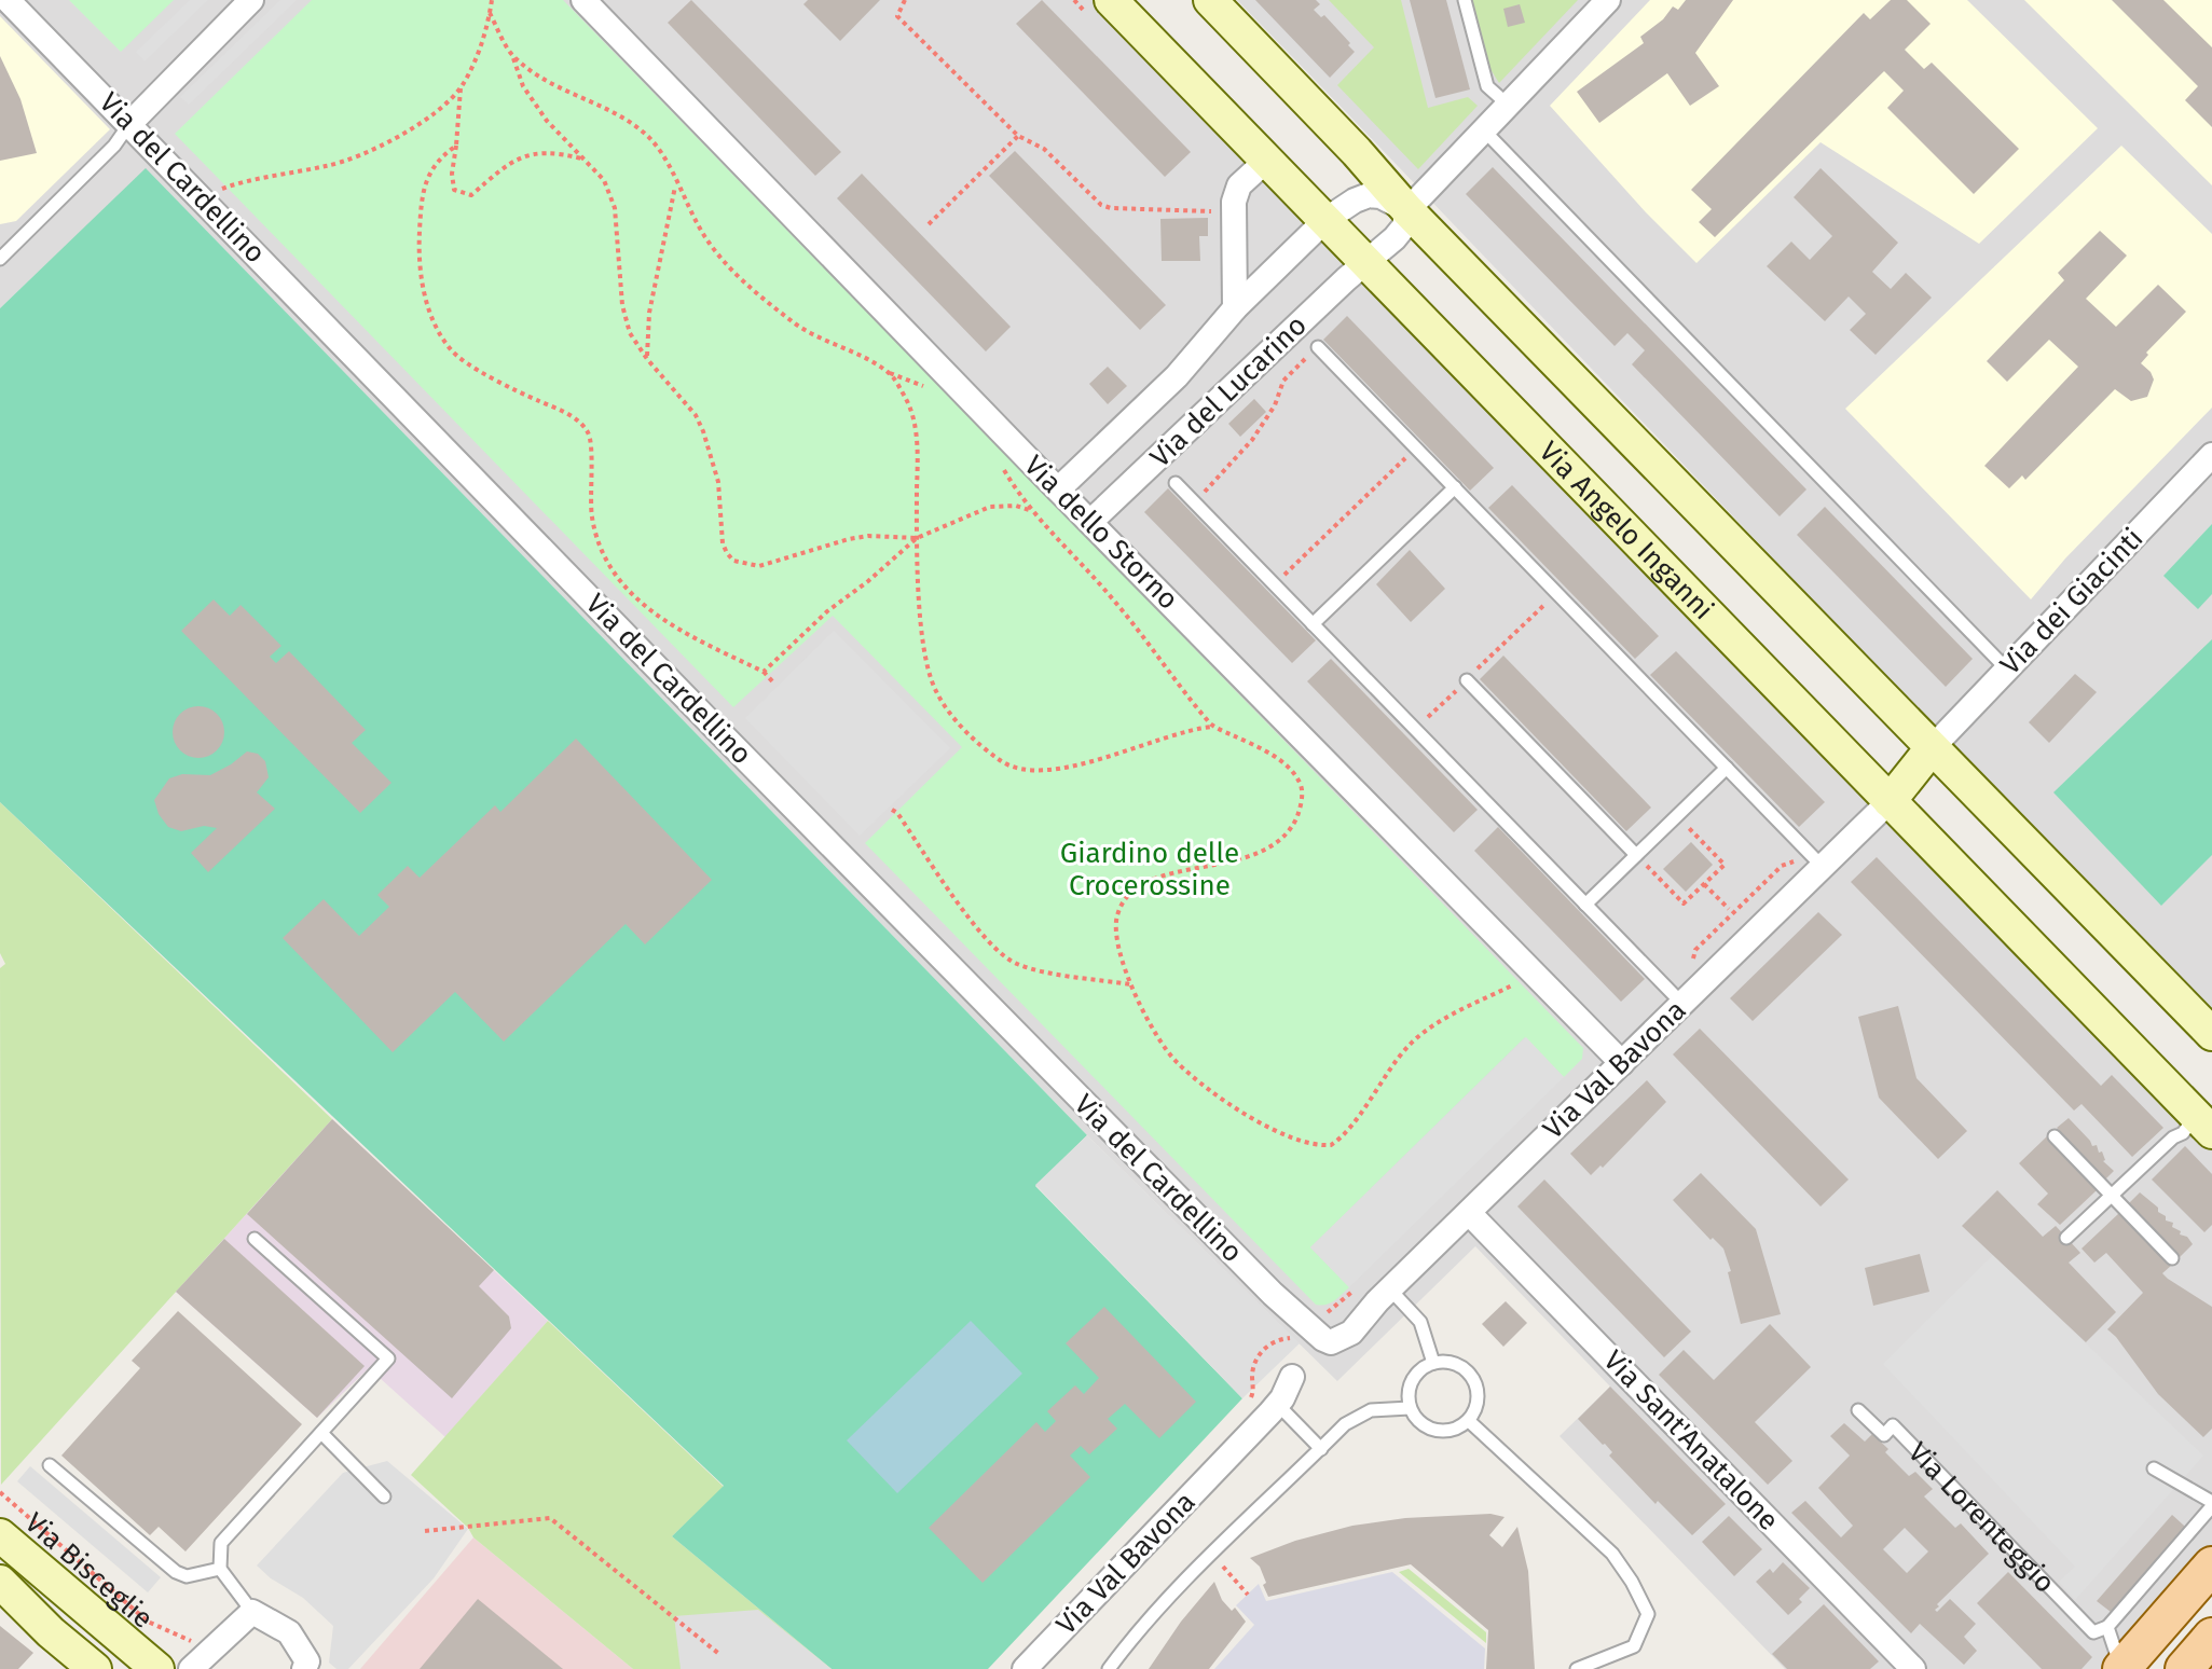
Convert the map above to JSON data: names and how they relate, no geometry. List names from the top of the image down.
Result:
{
  "streets": {
    "street": [
      "Via del Cardellino",
      "Via del Lucarino",
      "Via Angelo Inganni",
      "Via dello Storno",
      "Via dei Giacinti",
      "Via Val Bavona",
      "Via Sant'Anatalone",
      "Via Bisceglie"
    ],
    "lane": ["Via Lorenteggio"]
  },
  "crossings": [
    ["Via del Cardellino", "Via Val Bavona"],
    ["Via del Lucarino", "Via Angelo Inganni"],
    ["Via del Lucarino", "Via dello Storno"],
    ["Via Angelo Inganni", "Via Val Bavona"],
    ["Via dello Storno", "Via Val Bavona"],
    ["Via Val Bavona", "Via Sant'Anatalone"]
  ],
  "parks": ["Giardino delle Crocerossine"]
}
